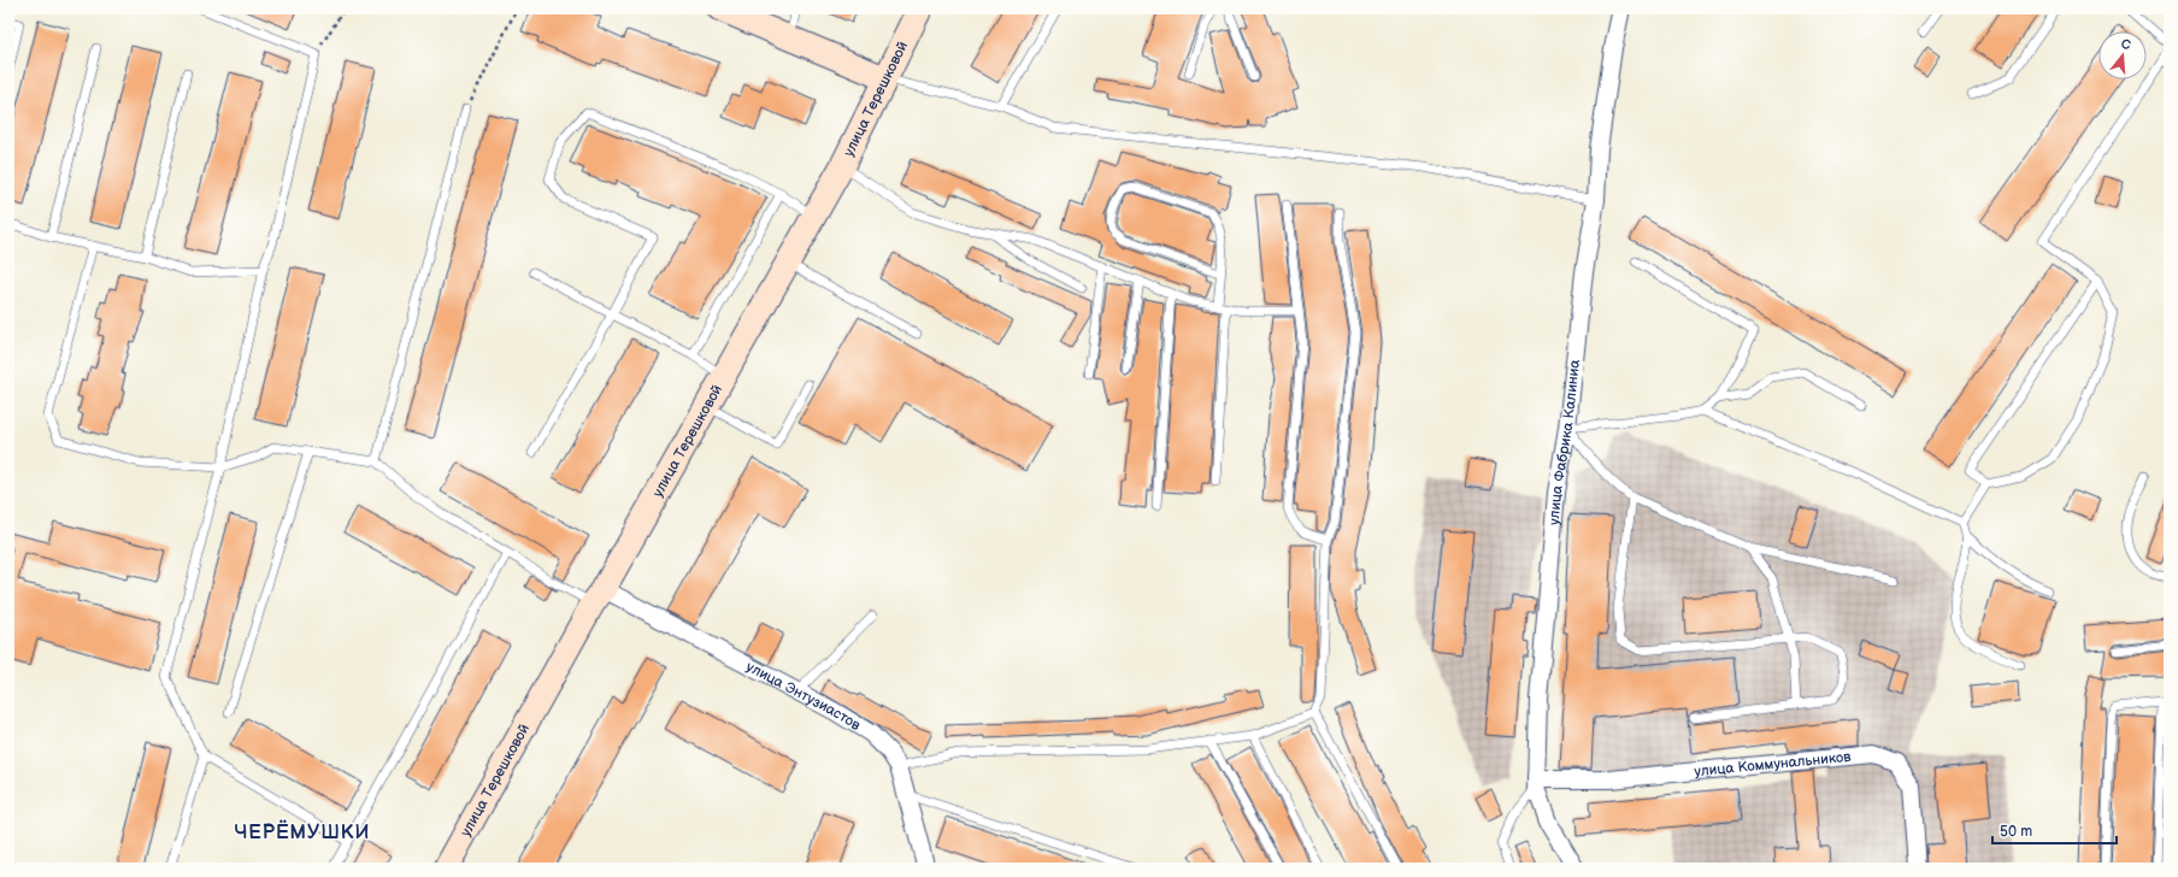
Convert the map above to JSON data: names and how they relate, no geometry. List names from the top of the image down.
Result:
{
  "streets": {
    "main road": ["улица Терешковой"],
    "street": ["улица Фабрика Калиниа", "улица Энтузиастов", "улица Коммунальников"]
  },
  "crossings": [
    ["улица Терешковой", "улица Энтузиастов"],
    ["улица Фабрика Калиниа", "улица Коммунальников"]
  ],
  "districts": ["ЧЕРЁМУШКИ"],
  "scale_bar": "50 m",
  "north": "top"
}
